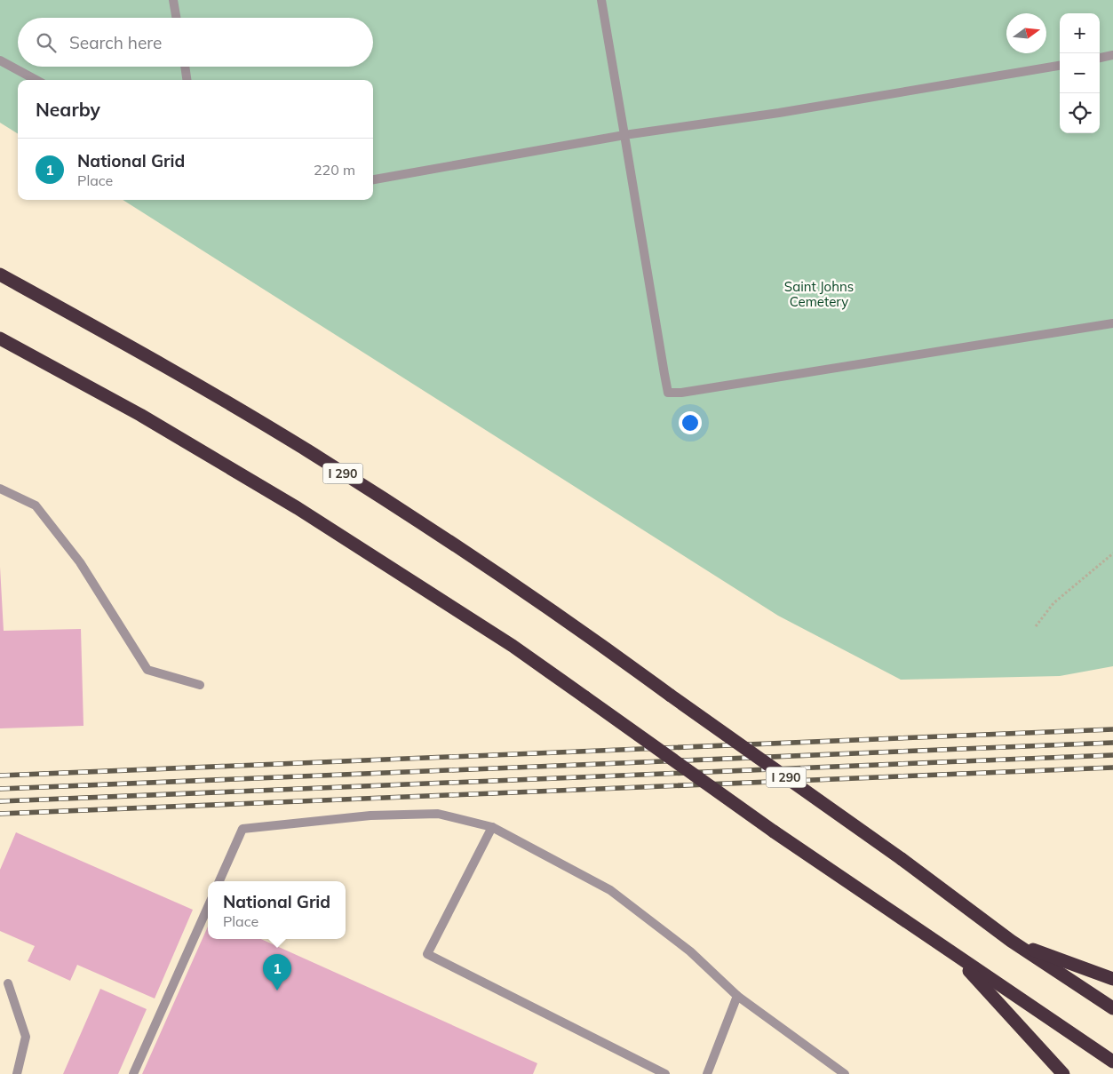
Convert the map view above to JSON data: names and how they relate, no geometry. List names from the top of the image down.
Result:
{
  "streets": {
    "highway": ["I 290"]
  },
  "parks": ["Saint Johns Cemetery"],
  "north": "right",
  "page": {
    "map_buttons": ["+", "−"],
    "search": "Search here",
    "heading": "Nearby",
    "list": [
      {
        "mark": "1",
        "name": "National Grid",
        "note": "Place",
        "value": "220 m"
      }
    ],
    "popup": ["National Grid", "Place"],
    "pins": "1"
  }
}
